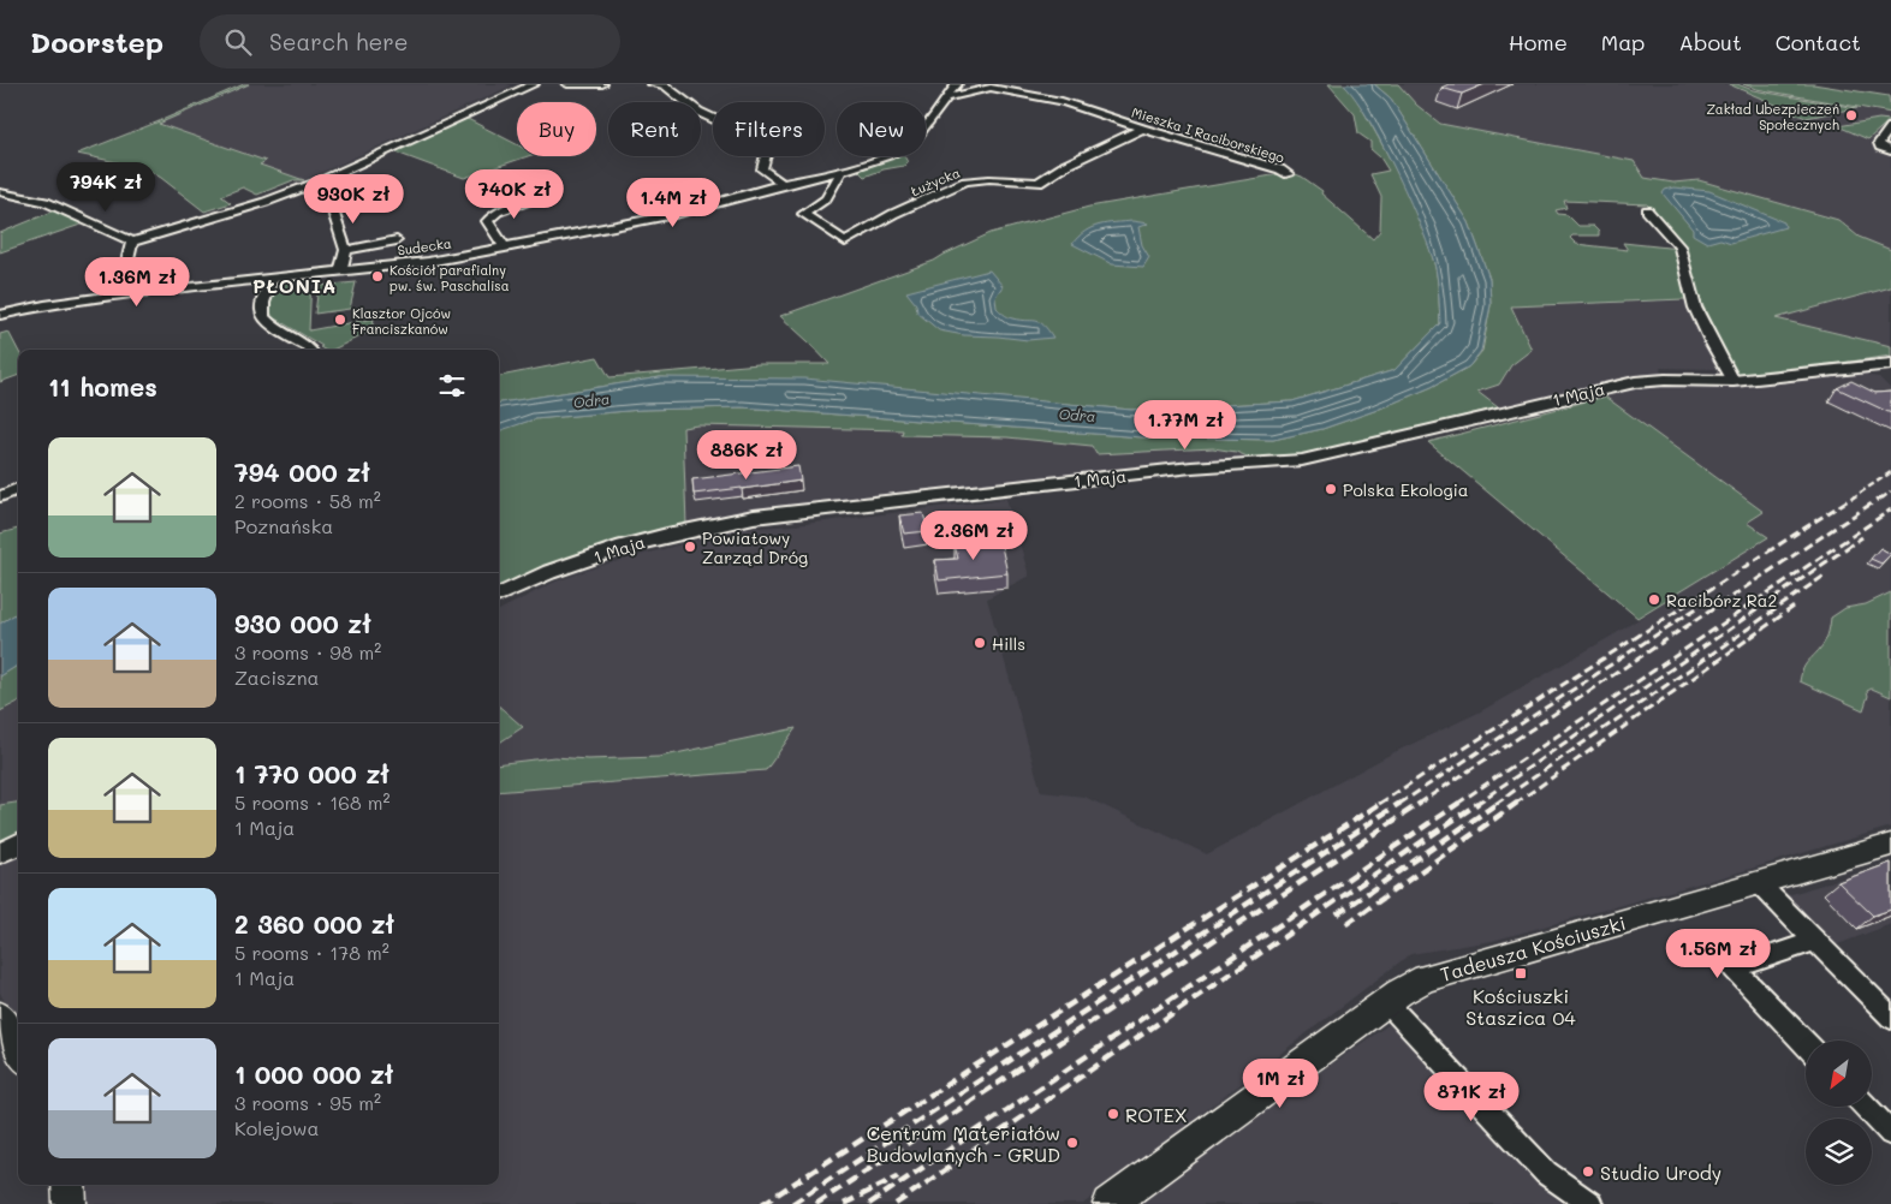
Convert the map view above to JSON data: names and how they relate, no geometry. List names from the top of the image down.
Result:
{
  "streets": {
    "main road": ["Tadeusza Kościuszki"],
    "street": [
      "Mieszka I Raciborskiego",
      "Łużycka",
      "Sudecka",
      "1 Maja"
    ]
  },
  "crossings": [
    ["Mieszka I Raciborskiego", "Łużycka"],
    ["Mieszka I Raciborskiego", "Sudecka"],
    ["Łużycka", "Sudecka"]
  ],
  "districts": ["PŁONIA"],
  "water": ["Odra"],
  "places": {
    "other": [
      "Zakład Ubezpieczeń Społecznych",
      "Kościół parafialny pw. św. Paschalisa",
      "Klasztor Ojców Franciszkanów",
      "Polska Ekologia",
      "Powiatowy Zarząd Dróg",
      "Racibórz Ra2",
      "Hills",
      "ROTEX",
      "Centrum Materiałów Budowlanych - GRUD",
      "Studio Urody"
    ],
    "transit": ["Kościuszki Staszica 04"]
  },
  "north": "bottom left",
  "page": {
    "header": "Doorstep",
    "search": "Search here",
    "nav": [
      "Home",
      "Map",
      "About",
      "Contact"
    ],
    "chip": [
      "Buy",
      "Rent",
      "Filters",
      "New"
    ],
    "price": [
      "794K zł",
      "740K zł",
      "930K zł",
      "1.4M zł",
      "1.36M zł",
      "1.77M zł",
      "886K zł",
      "2.36M zł",
      "1.56M zł",
      "1M zł",
      "871K zł"
    ],
    "heading": "11 homes",
    "list": [
      {
        "name": "794 000 zł",
        "note": "2 rooms · 58 m² · Poznańska"
      },
      {
        "name": "930 000 zł",
        "note": "3 rooms · 98 m² · Zaciszna"
      },
      {
        "name": "1 770 000 zł",
        "note": "5 rooms · 168 m² · 1 Maja"
      },
      {
        "name": "2 360 000 zł",
        "note": "5 rooms · 178 m² · 1 Maja"
      },
      {
        "name": "1 000 000 zł",
        "note": "3 rooms · 95 m² · Kolejowa"
      }
    ]
  }
}
